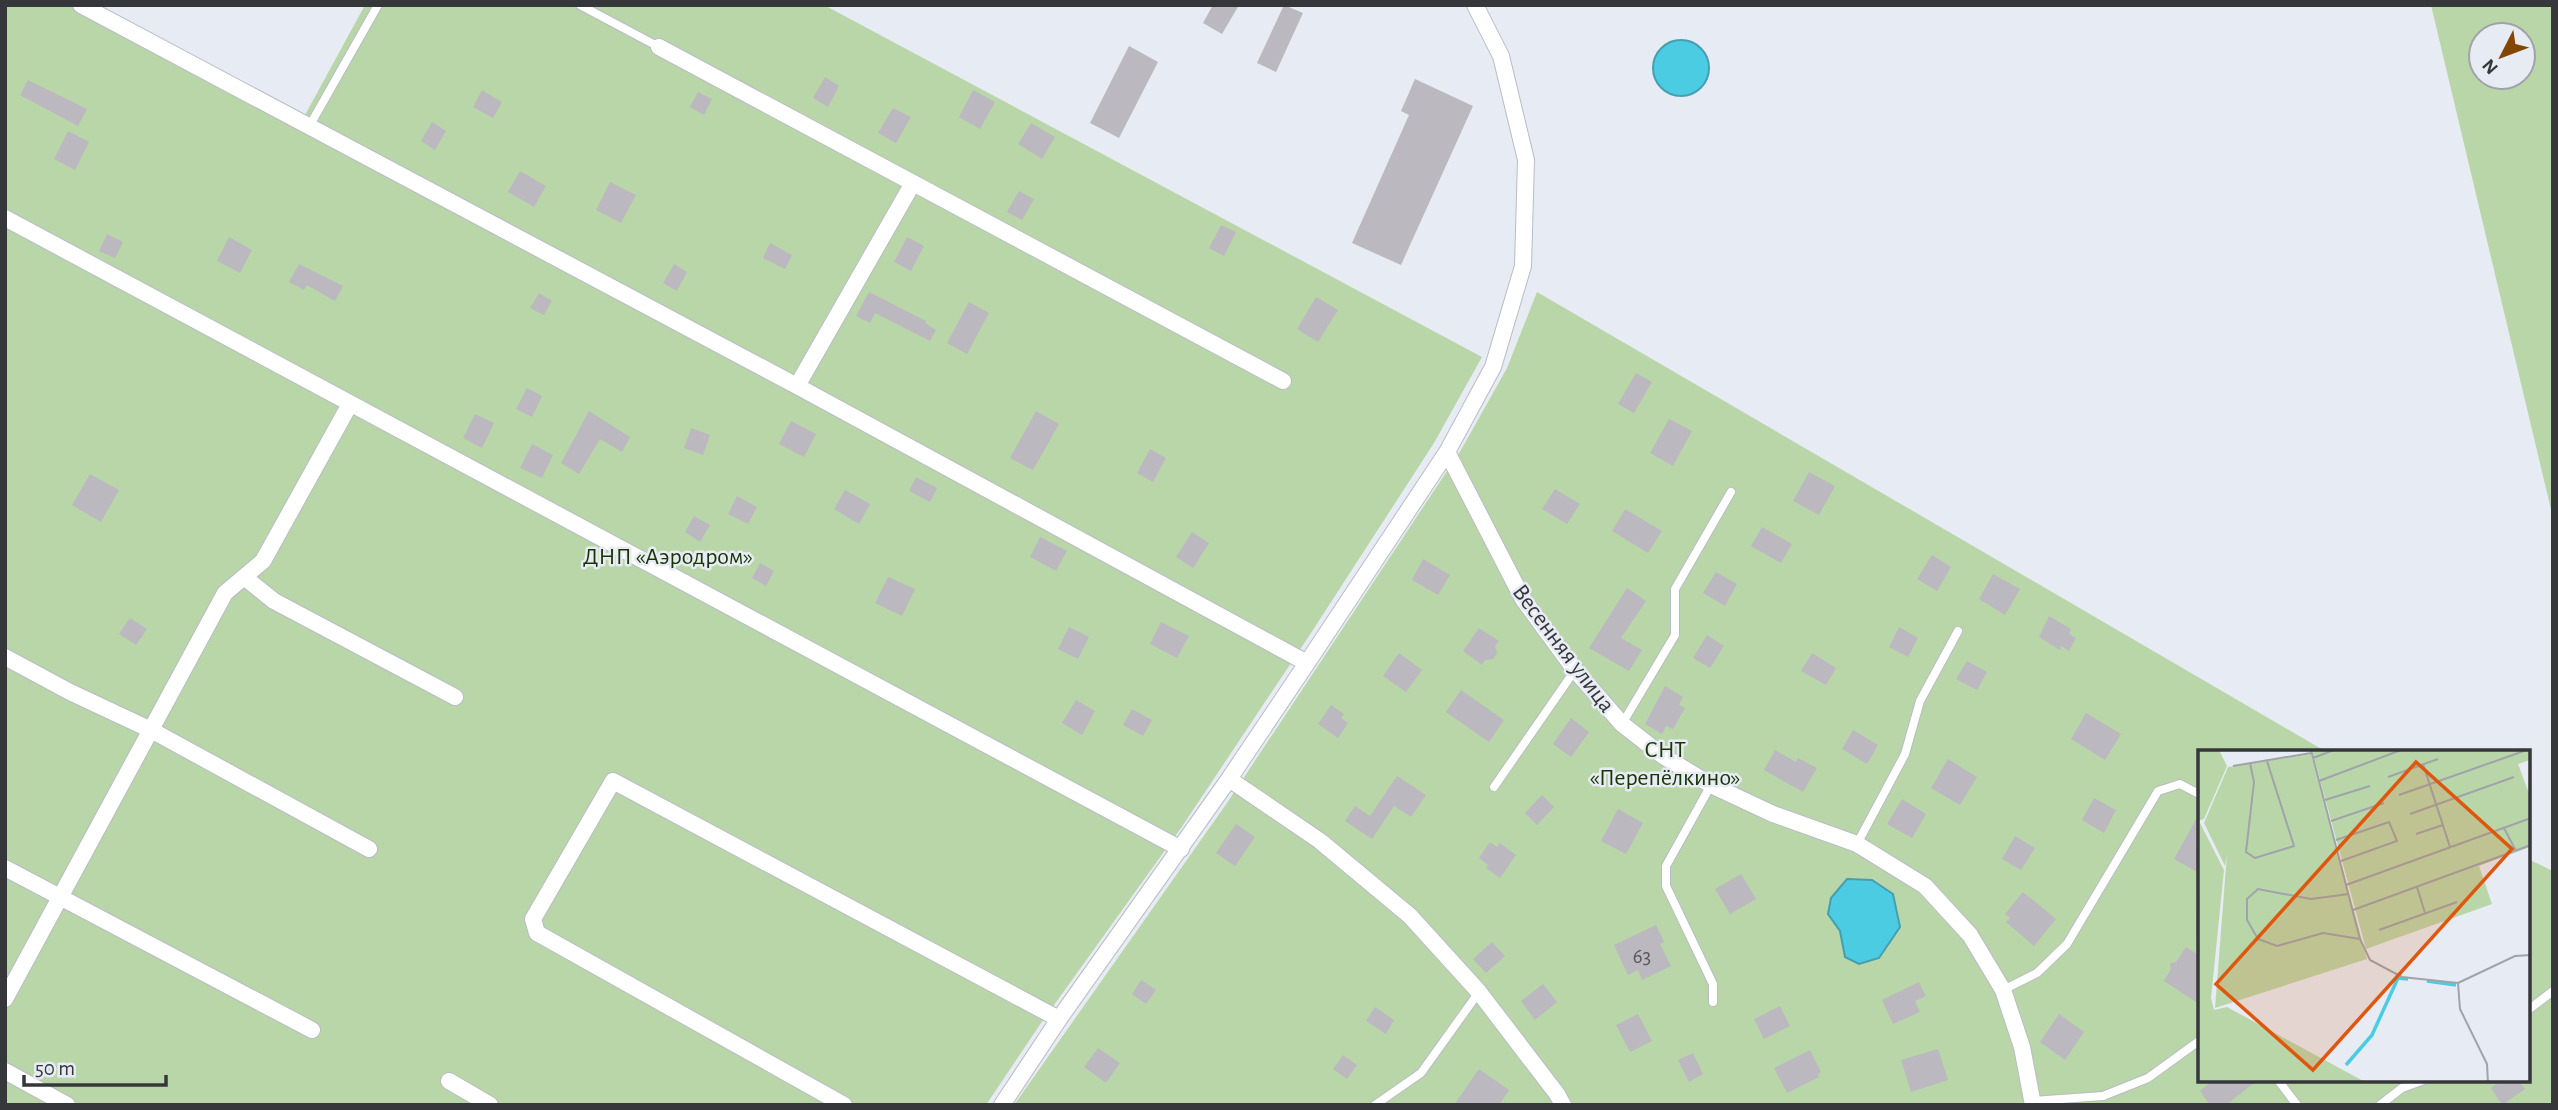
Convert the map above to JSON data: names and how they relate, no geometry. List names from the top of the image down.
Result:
{
  "streets": {
    "street": ["Весенняя улица"]
  },
  "parks": ["ДНП «Аэродром»", "СНТ «Перепёлкино»"],
  "house_numbers": ["63"],
  "scale_bar": "50 m",
  "north": "bottom left"
}
